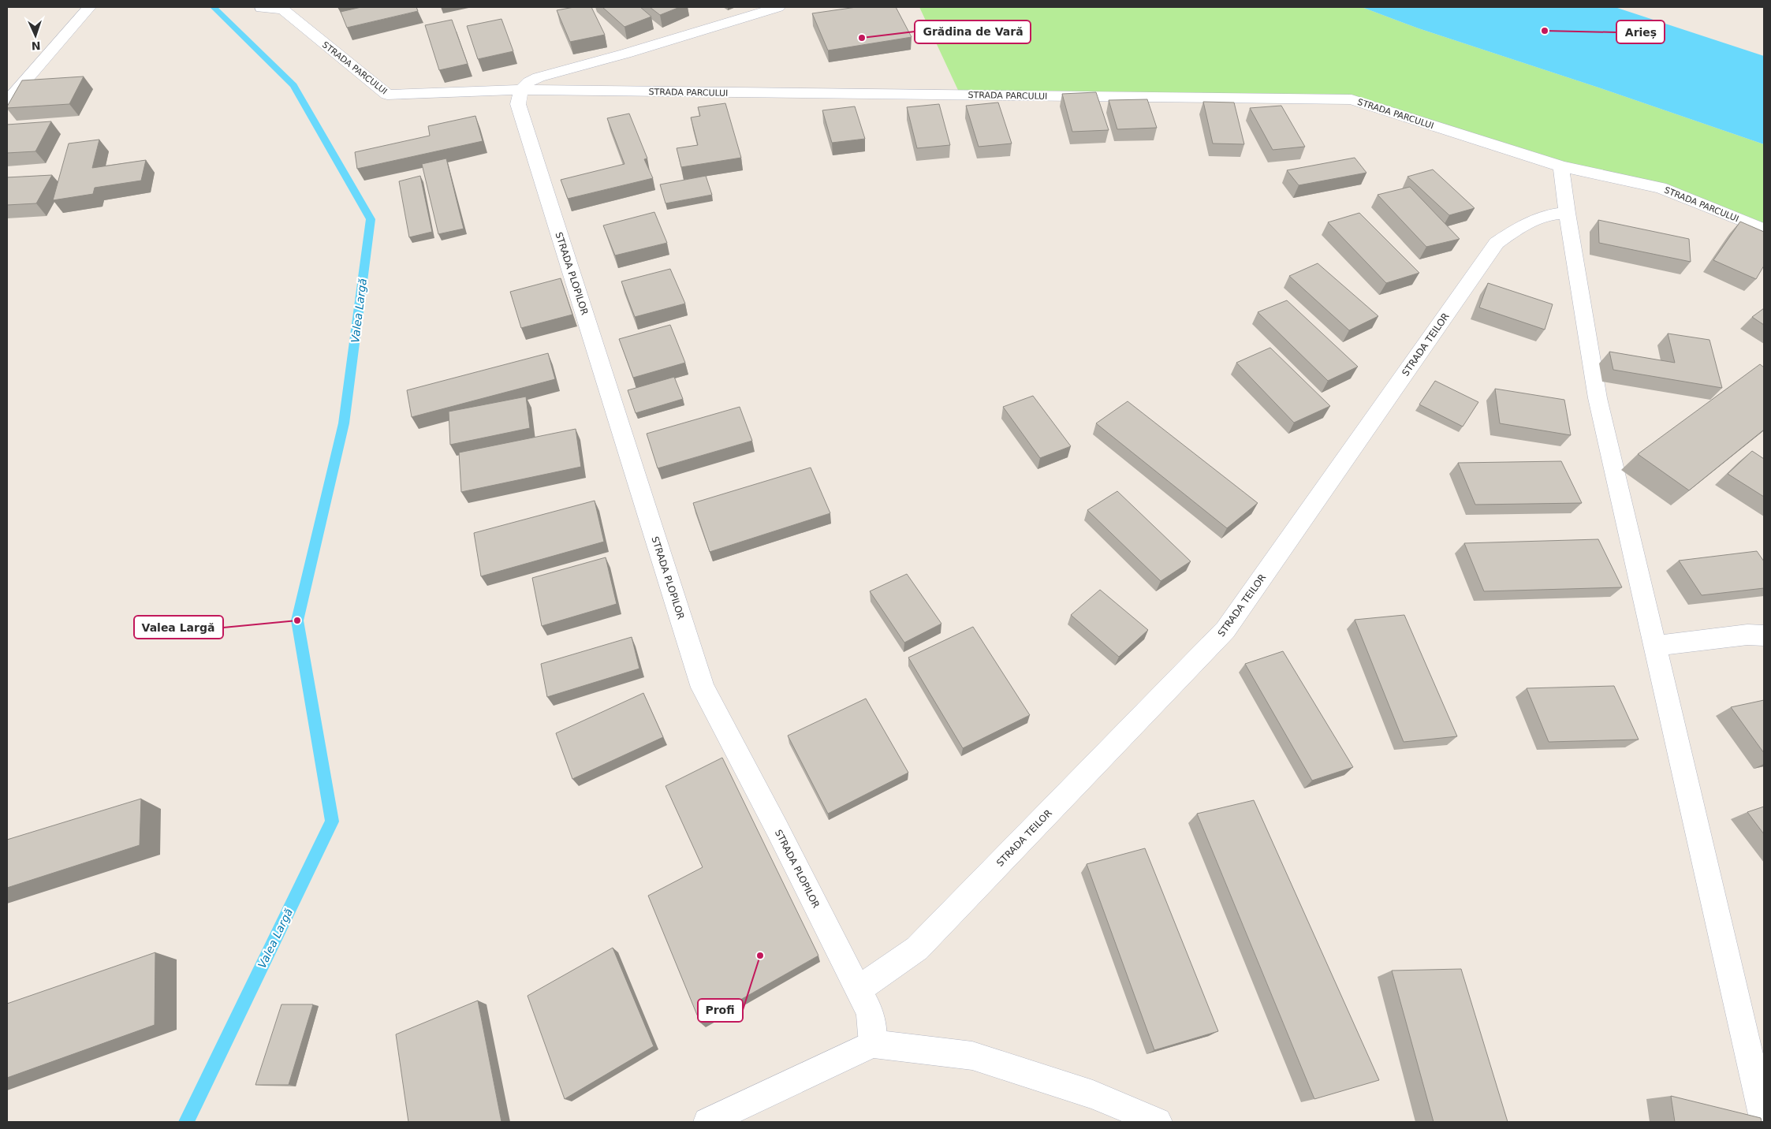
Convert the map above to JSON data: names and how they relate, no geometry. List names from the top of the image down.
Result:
{
  "streets": {
    "street": ["STRADA PARCULUI", "STRADA PLOPILOR", "STRADA TEILOR"]
  },
  "crossings": [
    ["STRADA PARCULUI", "STRADA PLOPILOR"],
    ["STRADA PLOPILOR", "STRADA TEILOR"]
  ],
  "water": ["Valea Largă"],
  "places": [
    "Arieș",
    "Grădina de Vară",
    "Valea Largă",
    "Profi"
  ],
  "north": "bottom"
}
